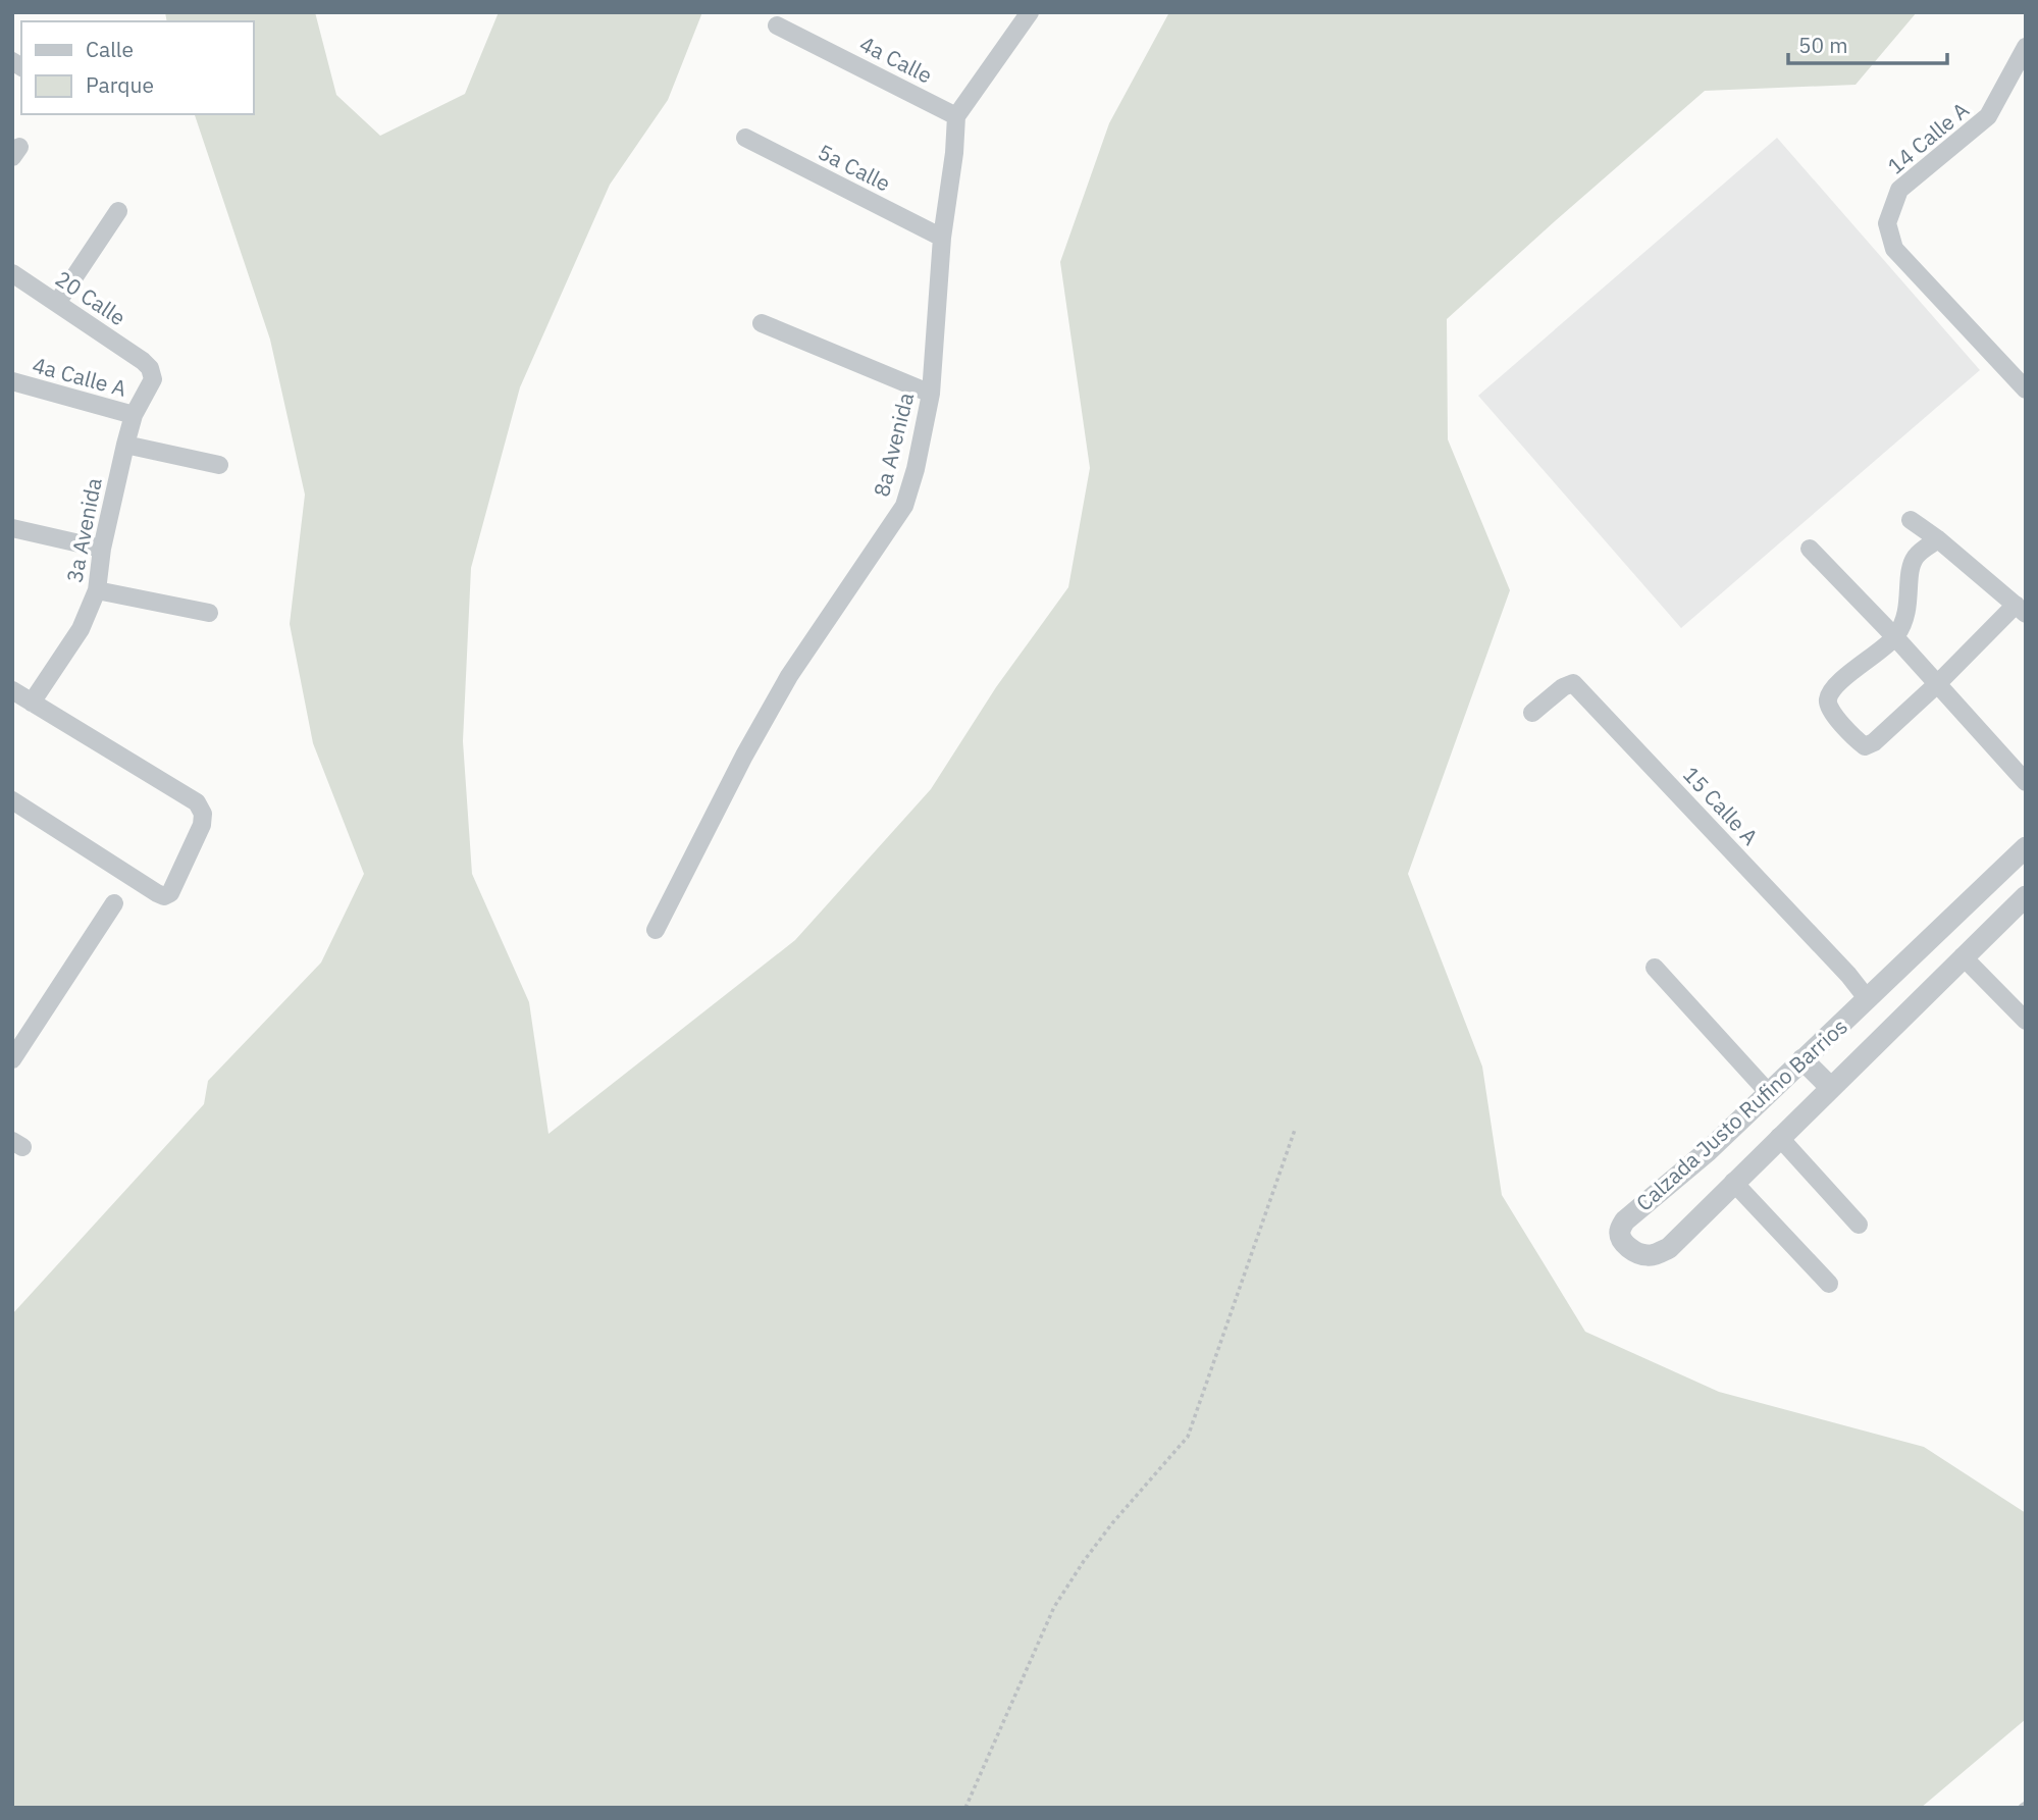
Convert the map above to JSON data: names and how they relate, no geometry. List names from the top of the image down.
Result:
{
  "streets": {
    "street": [
      "4a Calle",
      "14 Calle A",
      "5a Calle",
      "20 Calle",
      "4a Calle A",
      "8a Avenida",
      "3a Avenida",
      "15 Calle A",
      "Calzada Justo Rufino Barrios"
    ]
  },
  "crossings": [
    ["4a Calle", "8a Avenida"],
    ["5a Calle", "8a Avenida"],
    ["20 Calle", "3a Avenida"],
    ["4a Calle A", "3a Avenida"],
    ["15 Calle A", "Calzada Justo Rufino Barrios"]
  ],
  "legend": ["Calle", "Parque"],
  "scale_bar": "50 m"
}
